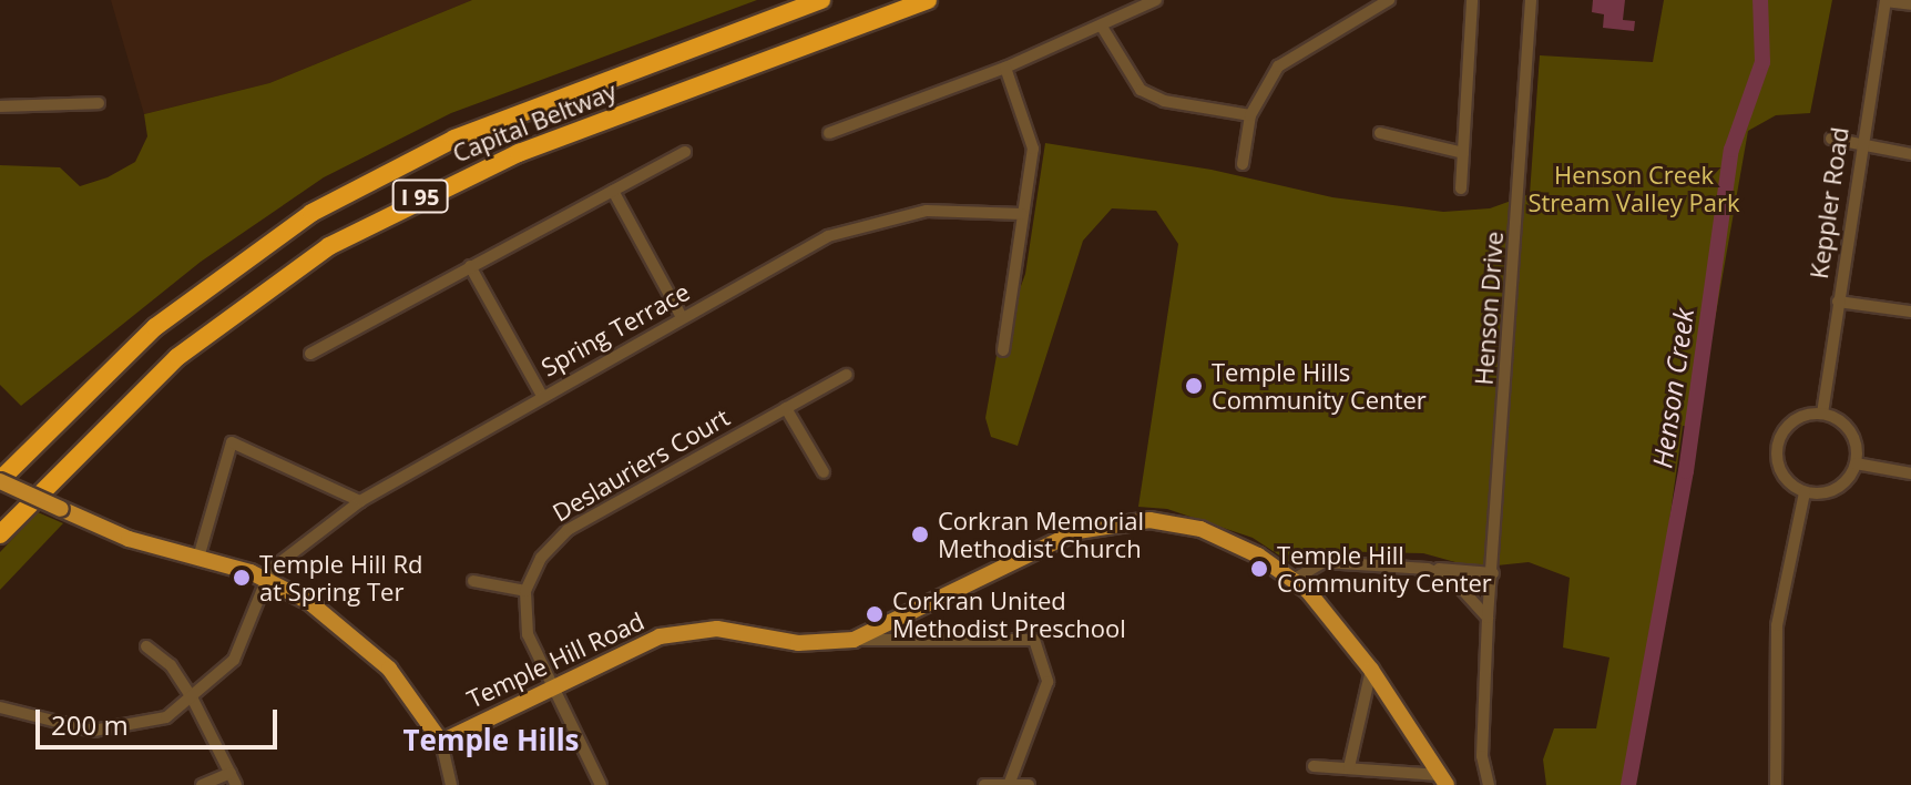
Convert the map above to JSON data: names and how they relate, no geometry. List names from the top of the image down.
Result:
{
  "streets": {
    "highway": ["Capital Beltway", "I 95"],
    "main road": ["Temple Hill Road"],
    "street": [
      "Keppler Road",
      "Henson Drive",
      "Spring Terrace",
      "Deslauriers Court"
    ]
  },
  "districts": ["Temple Hills"],
  "water": ["Henson Creek"],
  "parks": ["Henson Creek Stream Valley Park"],
  "places": [
    "Temple Hills Community Center",
    "Corkran Memorial Methodist Church",
    "Temple Hill Community Center",
    "Temple Hill Rd at Spring Ter",
    "Corkran United Methodist Preschool"
  ],
  "scale_bar": "200 m"
}
